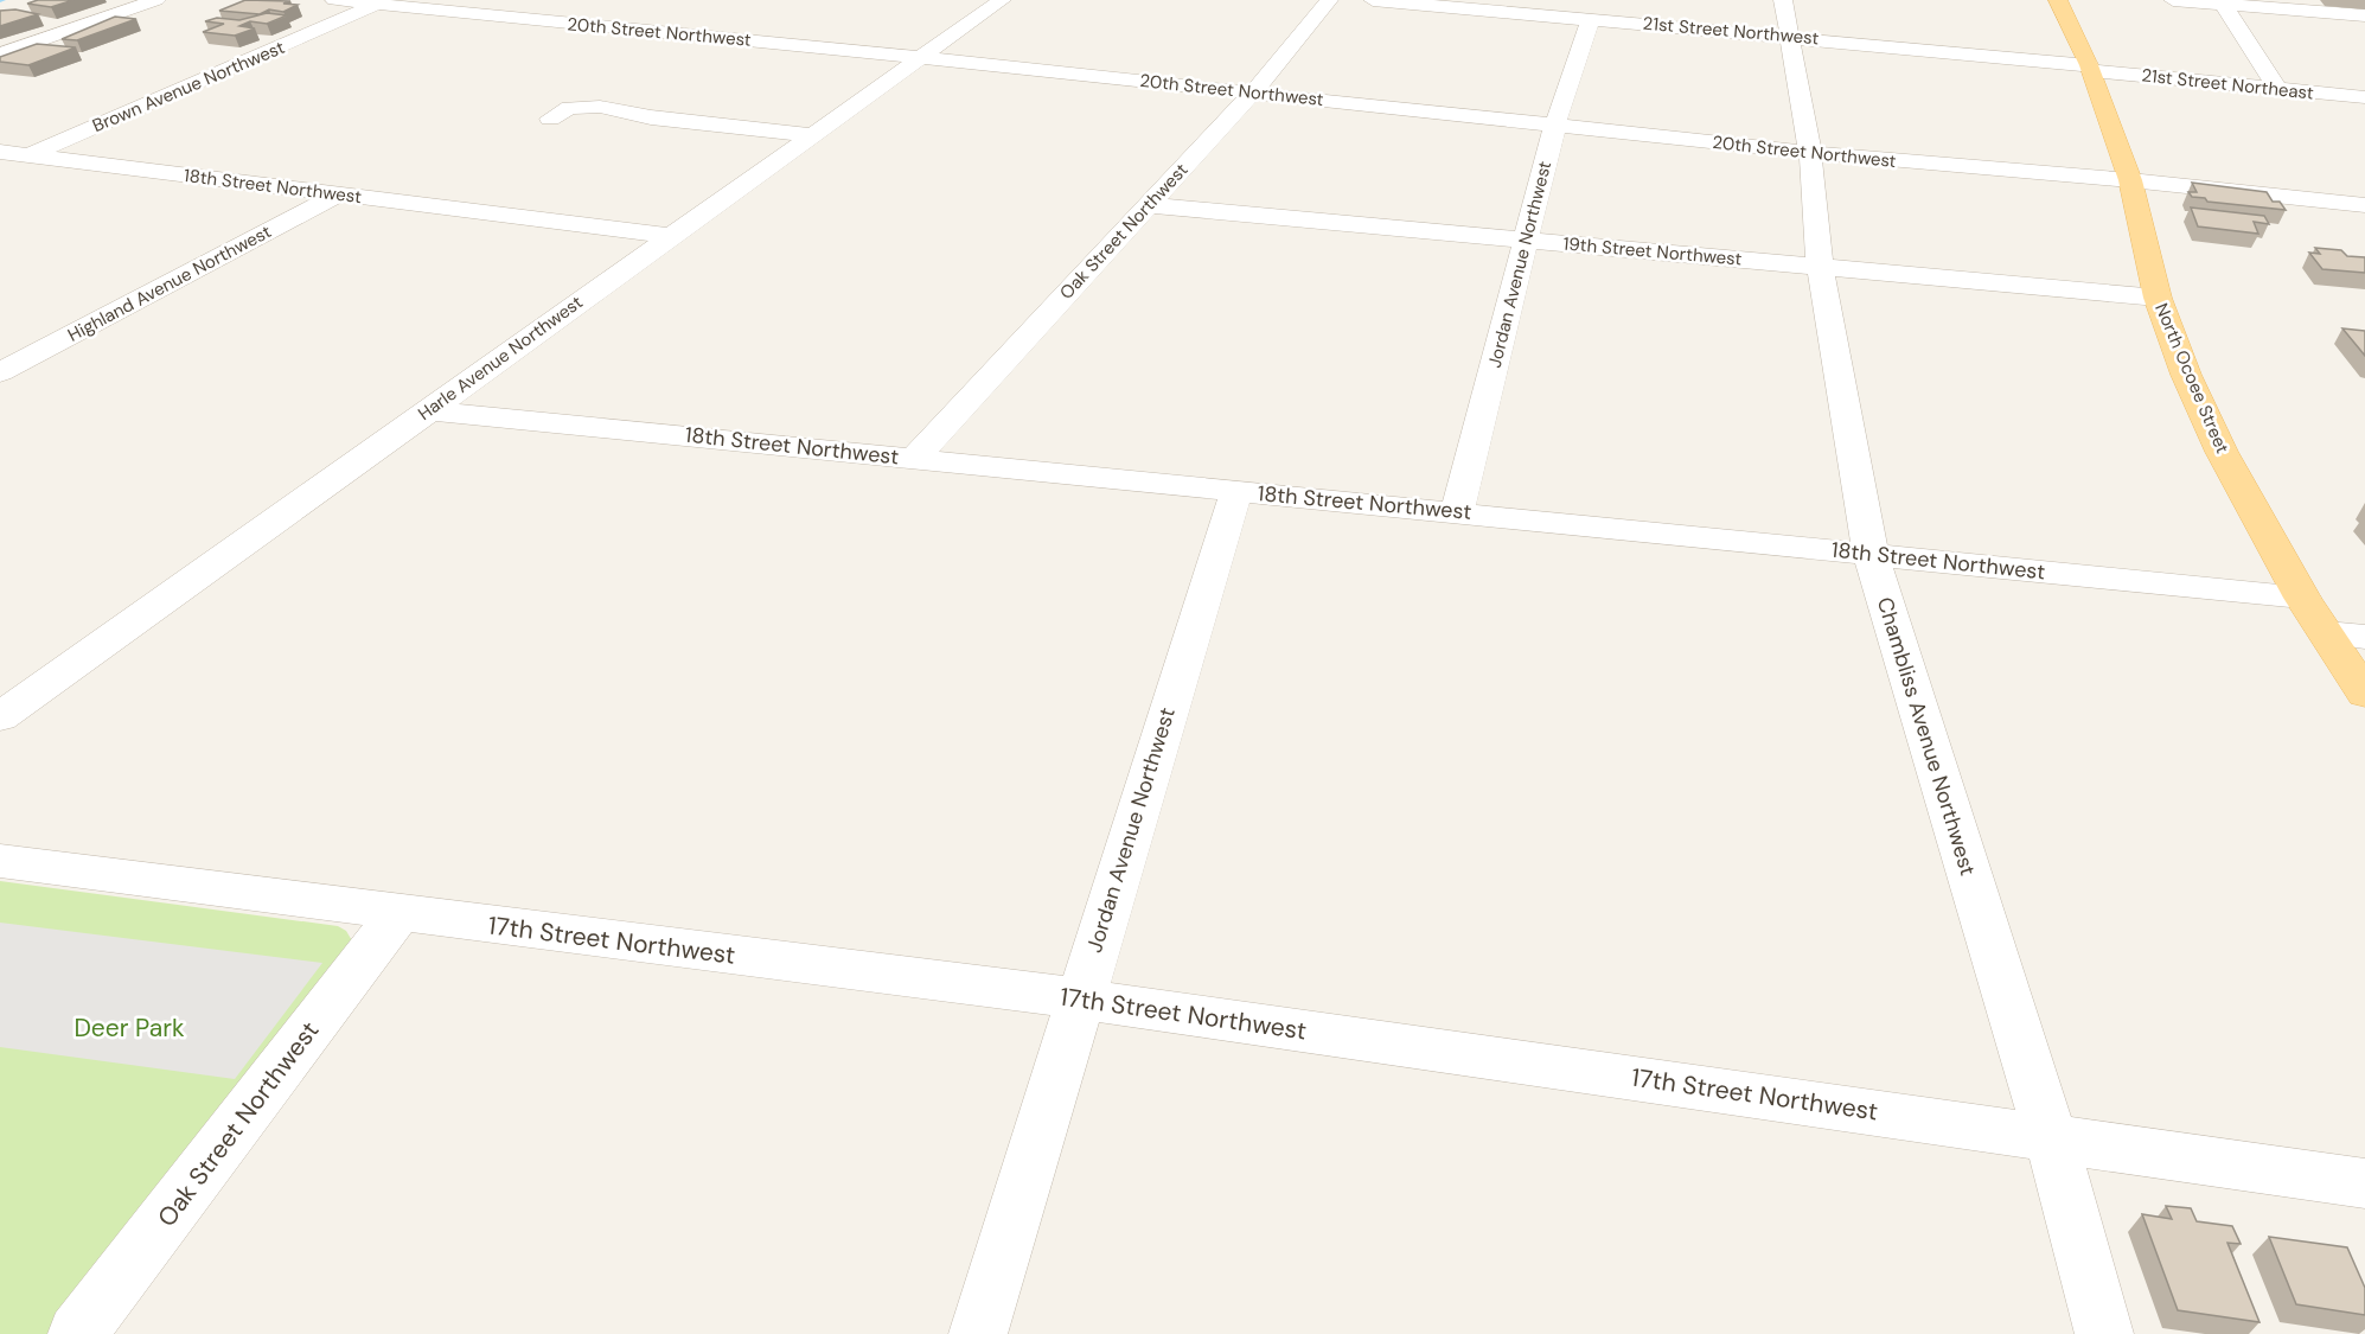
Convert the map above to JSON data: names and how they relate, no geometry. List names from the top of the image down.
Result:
{
  "streets": {
    "main road": ["North Ocoee Street"],
    "street": [
      "21st Street Northwest",
      "20th Street Northwest",
      "21st Street Northeast",
      "Brown Avenue Northwest",
      "18th Street Northwest",
      "Oak Street Northwest",
      "19th Street Northwest",
      "Jordan Avenue Northwest",
      "Highland Avenue Northwest",
      "Harle Avenue Northwest",
      "Chambliss Avenue Northwest",
      "17th Street Northwest"
    ]
  },
  "crossings": [
    ["21st Street Northwest", "21st Street Northeast"],
    ["21st Street Northwest", "Jordan Avenue Northwest"],
    ["21st Street Northwest", "North Ocoee Street"],
    ["21st Street Northwest", "Chambliss Avenue Northwest"],
    ["20th Street Northwest", "Brown Avenue Northwest"],
    ["20th Street Northwest", "Oak Street Northwest"],
    ["20th Street Northwest", "Jordan Avenue Northwest"],
    ["20th Street Northwest", "Harle Avenue Northwest"],
    ["20th Street Northwest", "North Ocoee Street"],
    ["20th Street Northwest", "Chambliss Avenue Northwest"],
    ["21st Street Northeast", "North Ocoee Street"],
    ["Brown Avenue Northwest", "18th Street Northwest"],
    ["18th Street Northwest", "Oak Street Northwest"],
    ["18th Street Northwest", "Jordan Avenue Northwest"],
    ["18th Street Northwest", "Highland Avenue Northwest"],
    ["18th Street Northwest", "Harle Avenue Northwest"],
    ["18th Street Northwest", "North Ocoee Street"],
    ["18th Street Northwest", "Chambliss Avenue Northwest"],
    ["Oak Street Northwest", "19th Street Northwest"],
    ["Oak Street Northwest", "17th Street Northwest"],
    ["19th Street Northwest", "Jordan Avenue Northwest"],
    ["19th Street Northwest", "North Ocoee Street"],
    ["19th Street Northwest", "Chambliss Avenue Northwest"],
    ["Jordan Avenue Northwest", "17th Street Northwest"],
    ["Chambliss Avenue Northwest", "17th Street Northwest"]
  ],
  "parks": ["Deer Park"]
}
